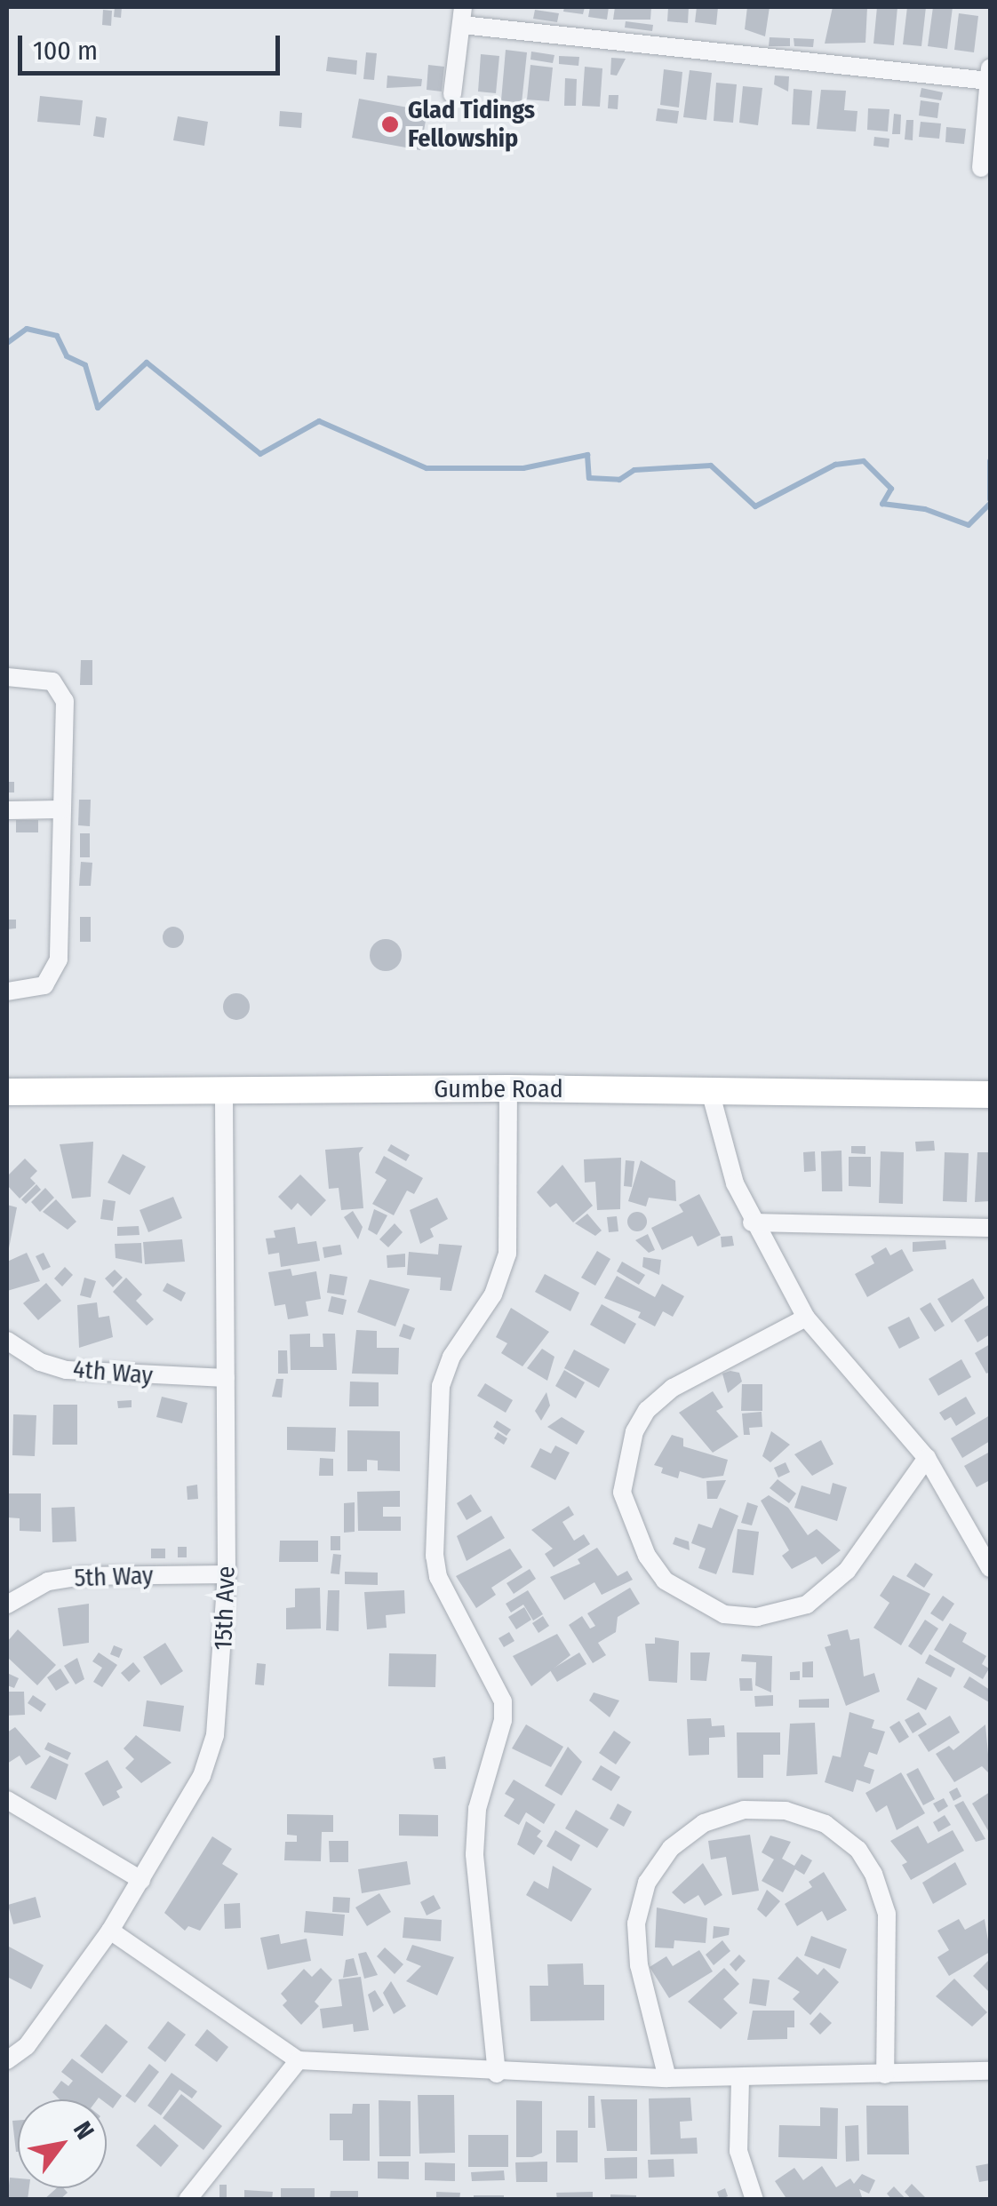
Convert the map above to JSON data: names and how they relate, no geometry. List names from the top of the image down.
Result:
{
  "streets": {
    "street": [
      "Gumbe Road",
      "4th Way",
      "5th Way",
      "15th Ave"
    ]
  },
  "crossings": [
    ["Gumbe Road", "15th Ave"],
    ["4th Way", "15th Ave"],
    ["5th Way", "15th Ave"]
  ],
  "places": ["Glad Tidings Fellowship"],
  "scale_bar": "100 m",
  "north": "top right"
}
